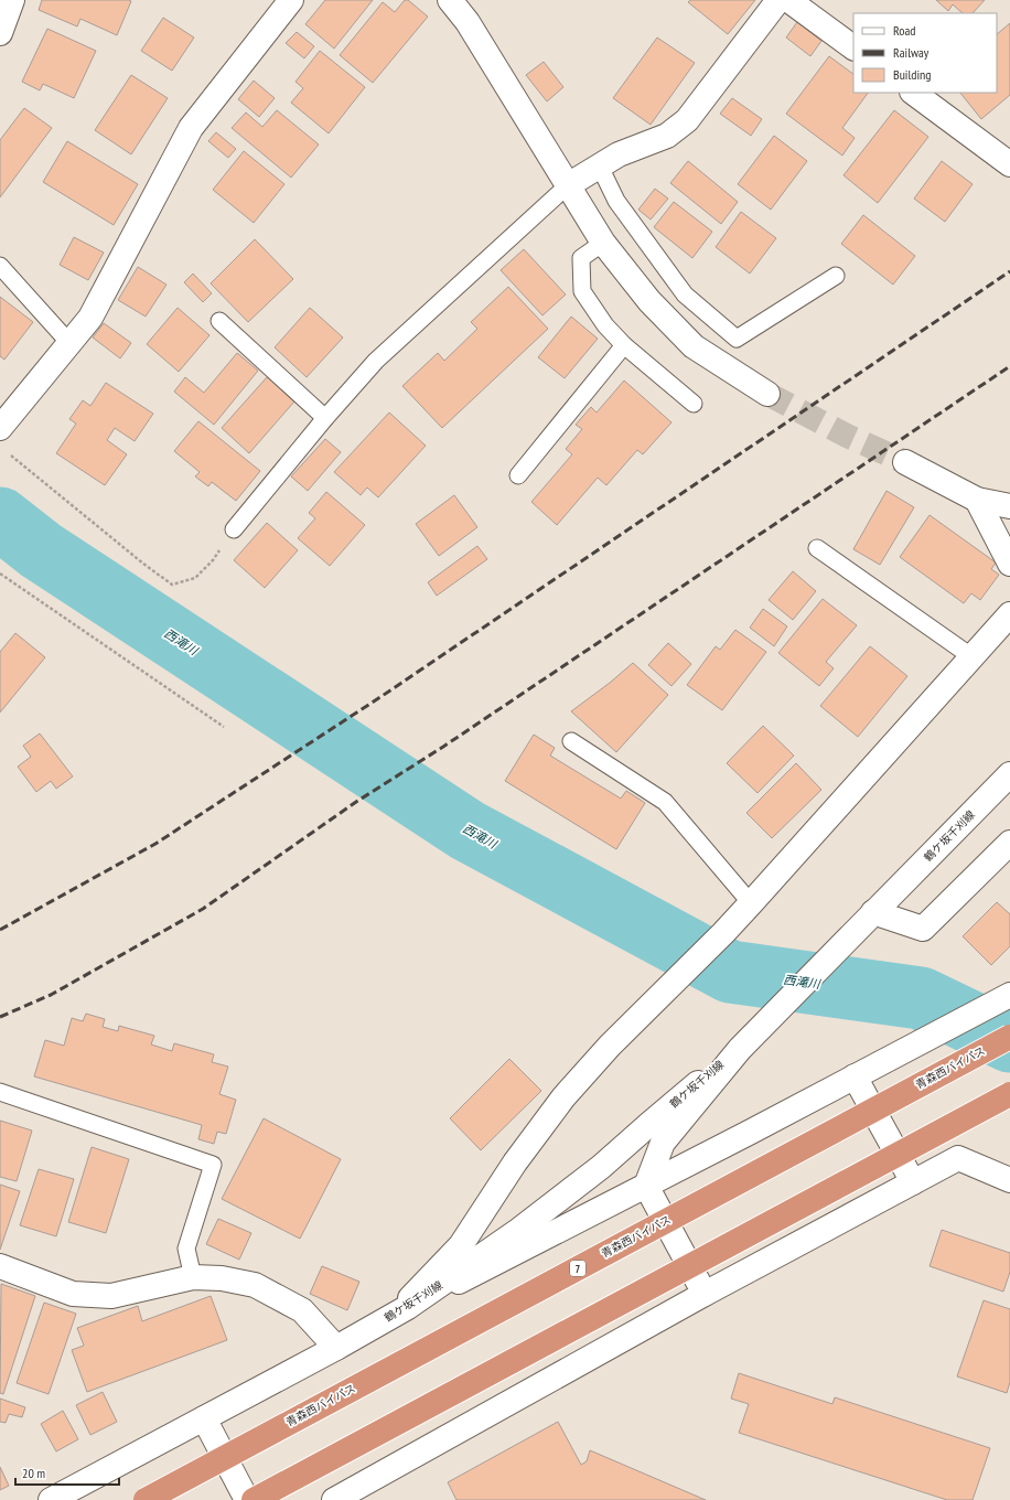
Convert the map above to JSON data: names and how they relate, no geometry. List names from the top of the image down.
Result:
{
  "streets": {
    "highway": ["青森西バイパス", "7"],
    "street": ["鶴ケ坂千刈線"]
  },
  "water": ["西滝川"],
  "legend": ["Road", "Railway", "Building"],
  "scale_bar": "20 m"
}
